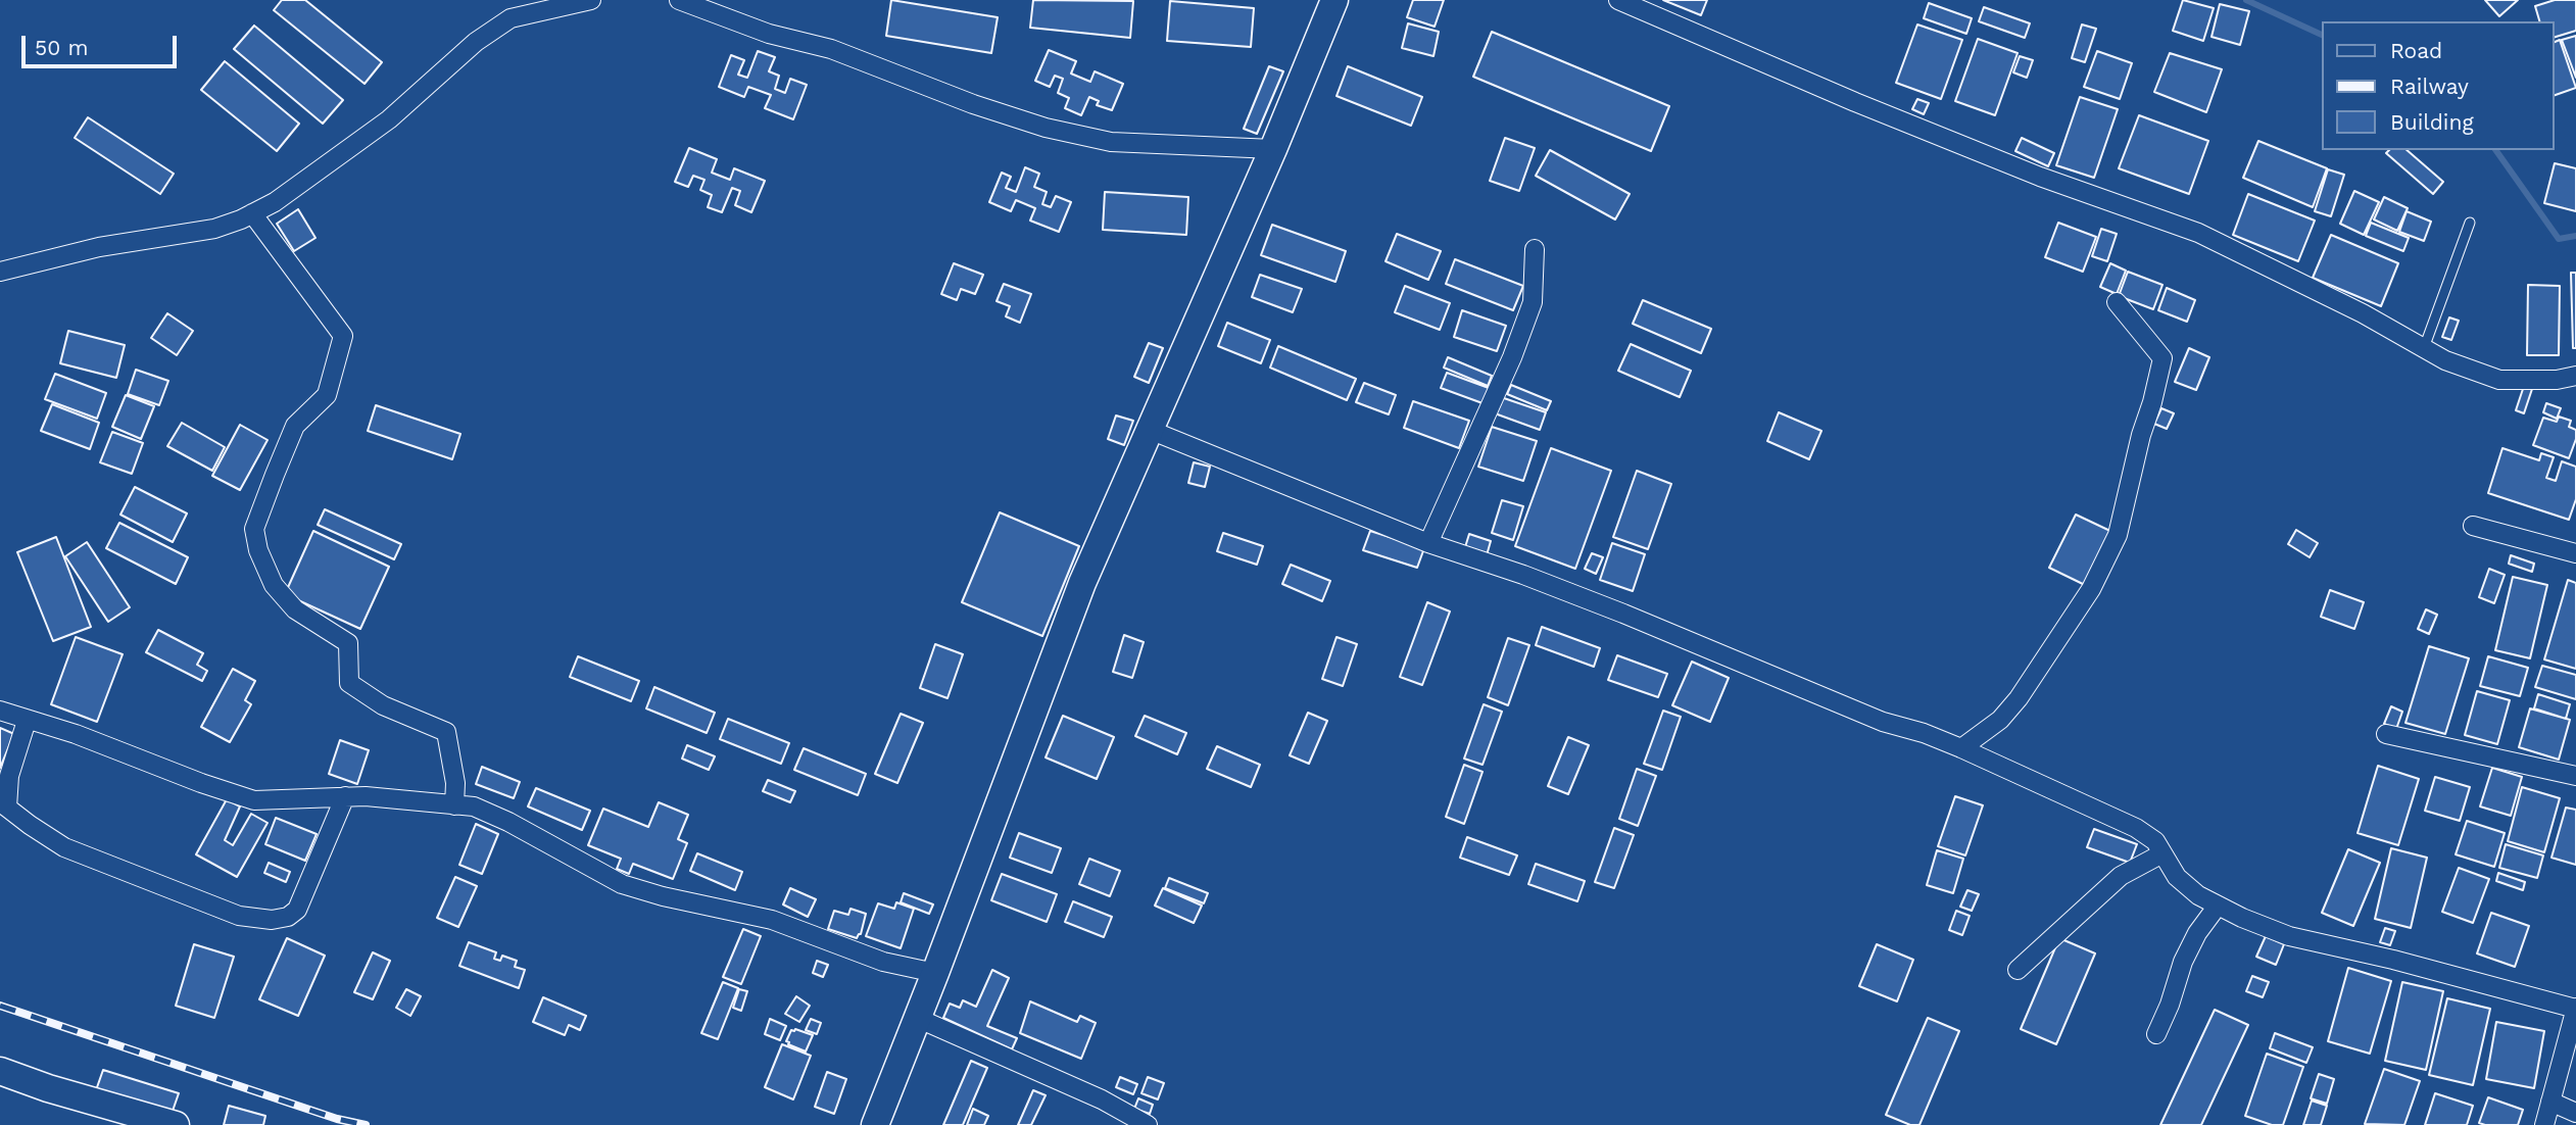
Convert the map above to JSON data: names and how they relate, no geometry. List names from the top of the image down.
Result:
{
  "legend": ["Road", "Railway", "Building"],
  "scale_bar": "50 m"
}
